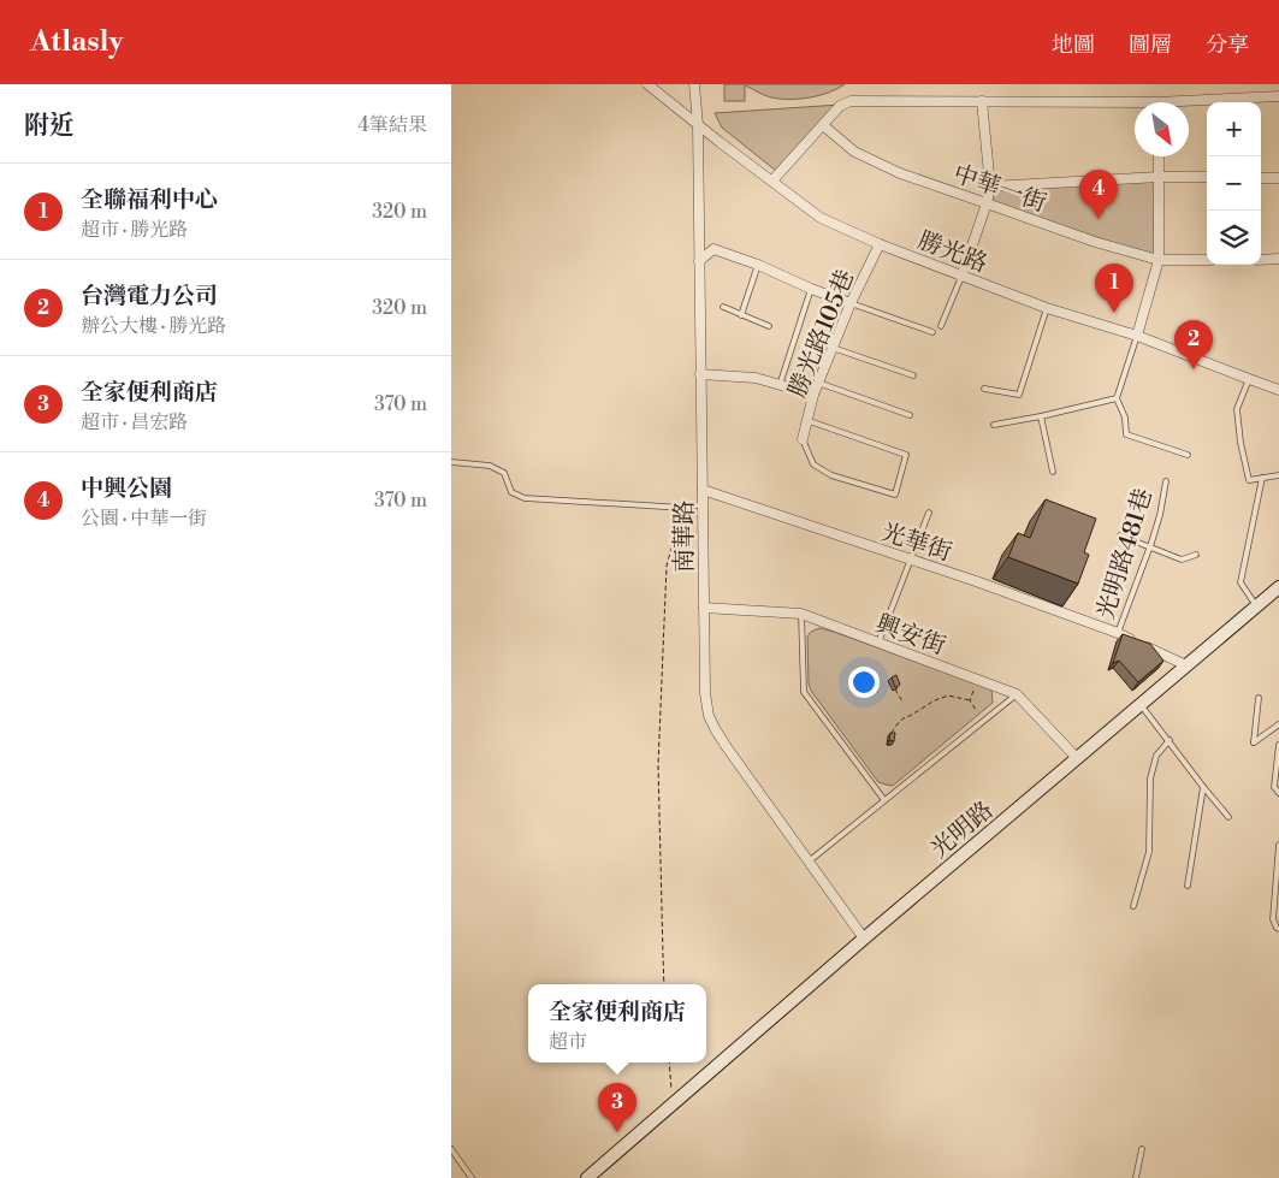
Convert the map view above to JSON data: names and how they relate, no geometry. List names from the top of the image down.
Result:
{
  "streets": {
    "main road": ["光明路"],
    "street": [
      "中華一街",
      "勝光路",
      "勝光路105巷",
      "南華路",
      "光華街",
      "光明路481巷",
      "興安街"
    ]
  },
  "crossings": [
    ["勝光路", "勝光路105巷"],
    ["勝光路", "南華路"],
    ["南華路", "光華街"],
    ["南華路", "興安街"],
    ["南華路", "光明路"],
    ["光華街", "光明路481巷"],
    ["光明路481巷", "光明路"],
    ["興安街", "光明路"]
  ],
  "north": "bottom right",
  "page": {
    "header": "Atlasly",
    "nav": ["地圖", "圖層", "分享"],
    "heading": ["附近", "4筆結果"],
    "map_buttons": ["+", "−"],
    "list": [
      {
        "mark": "1",
        "name": "全聯福利中心",
        "note": "超市 · 勝光路",
        "value": "320 m"
      },
      {
        "mark": "2",
        "name": "台灣電力公司",
        "note": "辦公大樓 · 勝光路",
        "value": "320 m"
      },
      {
        "mark": "3",
        "name": "全家便利商店",
        "note": "超市 · 昌宏路",
        "value": "370 m"
      },
      {
        "mark": "4",
        "name": "中興公園",
        "note": "公園 · 中華一街",
        "value": "370 m"
      }
    ],
    "pins": [
      "4",
      "1",
      "2",
      "3"
    ],
    "popup": ["全家便利商店", "超市"]
  }
}
